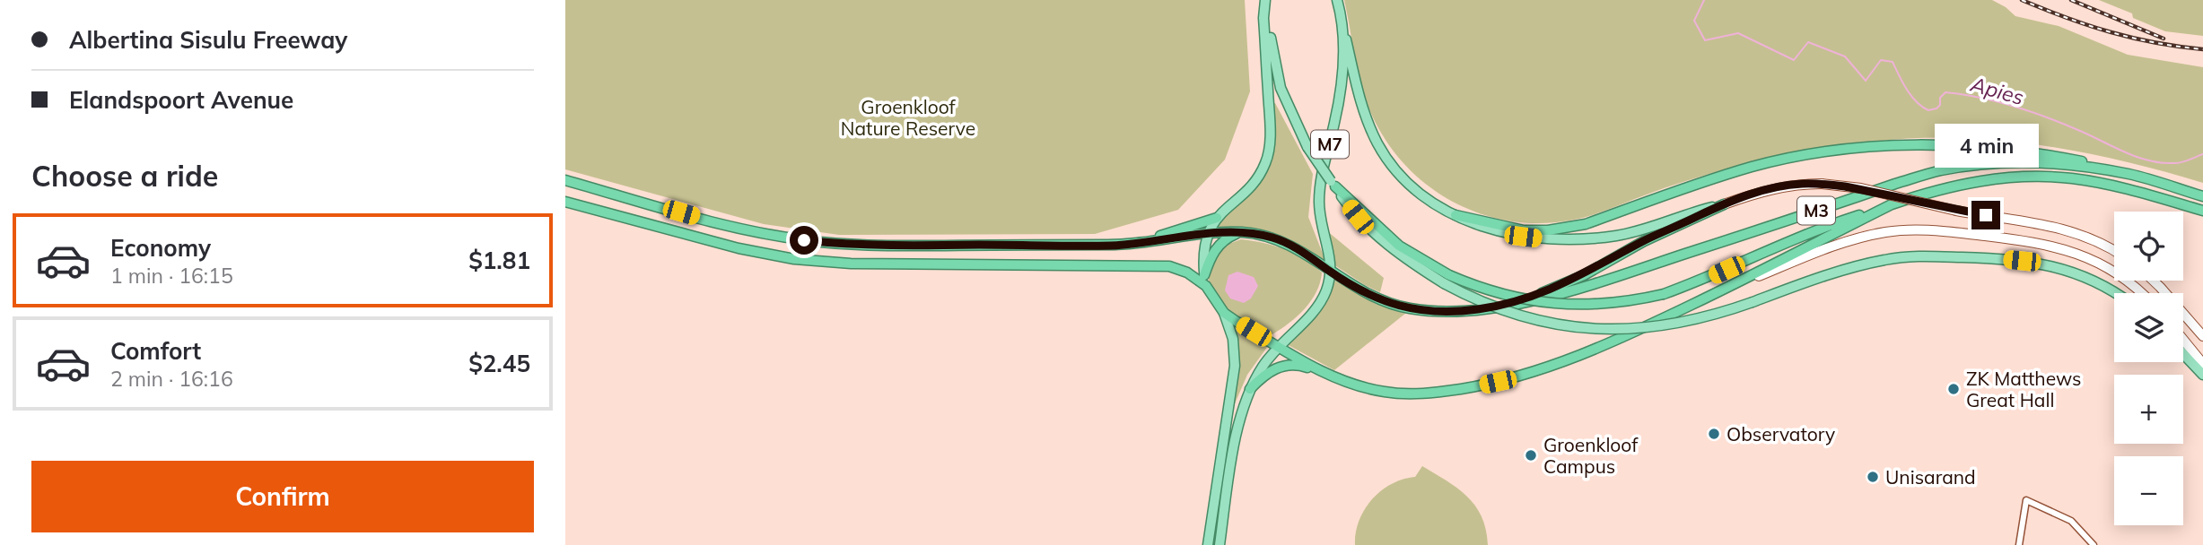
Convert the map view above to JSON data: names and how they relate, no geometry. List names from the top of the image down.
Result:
{
  "streets": {
    "highway": ["M3"],
    "main road": ["M7"]
  },
  "crossings": [
    ["M7", "M3"]
  ],
  "water": ["Apies"],
  "parks": ["Groenkloof Nature Reserve"],
  "places": [
    "ZK Matthews Great Hall",
    "Observatory",
    "Groenkloof Campus",
    "Unisarand"
  ],
  "page": {
    "banner": ["Albertina Sisulu Freeway", "Elandspoort Avenue"],
    "bubble": "4 min",
    "heading": "Choose a ride",
    "map_buttons": ["+", "−"],
    "list": [
      {
        "name": "Economy",
        "note": "1 min · 16:15",
        "value": "$1.81"
      },
      {
        "name": "Comfort",
        "note": "2 min · 16:16",
        "value": "$2.45"
      }
    ],
    "buttons": "Confirm"
  }
}
